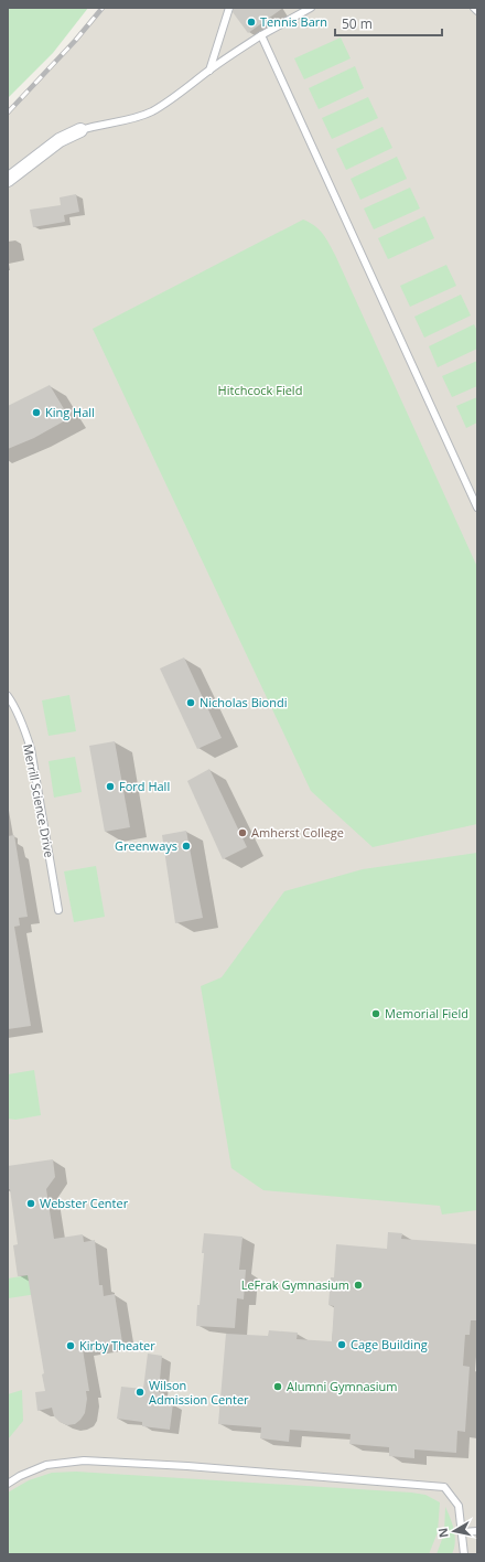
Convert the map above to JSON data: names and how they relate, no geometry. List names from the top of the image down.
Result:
{
  "streets": {
    "lane": ["Merrill Science Drive"]
  },
  "parks": ["Hitchcock Field"],
  "places": [
    "Tennis Barn",
    "King Hall",
    "Nicholas Biondi",
    "Ford Hall",
    "Amherst College",
    "Greenways",
    "Memorial Field",
    "Webster Center",
    "LeFrak Gymnasium",
    "Cage Building",
    "Kirby Theater",
    "Alumni Gymnasium",
    "Wilson Admission Center"
  ],
  "scale_bar": "50 m",
  "north": "left"
}
